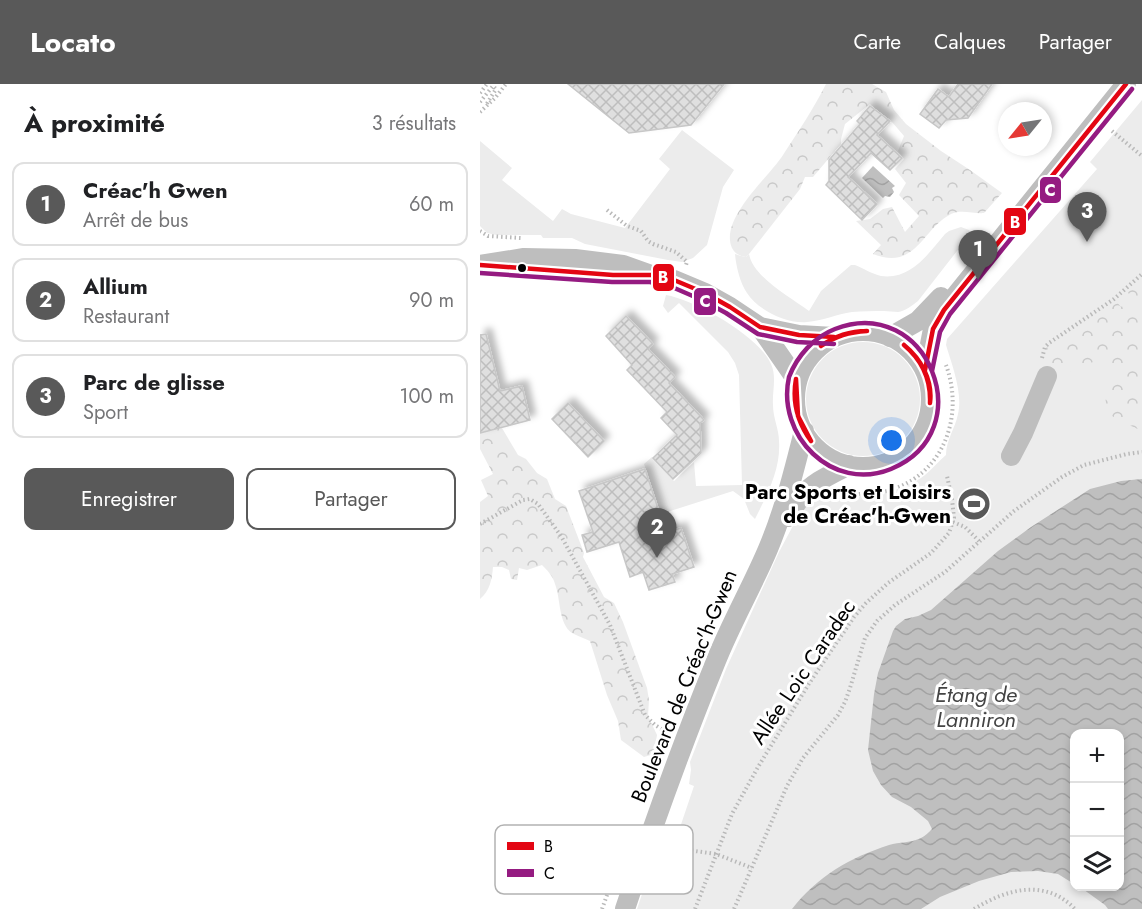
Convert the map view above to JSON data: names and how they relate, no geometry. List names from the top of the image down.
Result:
{
  "streets": {
    "street": ["Boulevard de Créac'h-Gwen"],
    "path": ["Allée Loic Caradec"]
  },
  "water": ["Étang de Lanniron"],
  "places": {
    "sports": ["Parc Sports et Loisirs de Créac'h-Gwen"]
  },
  "lines": ["transit line B", "transit line C"],
  "legend": ["B", "C"],
  "north": "bottom left",
  "page": {
    "header": "Locato",
    "nav": ["Carte", "Calques", "Partager"],
    "heading": ["À proximité", "3 résultats"],
    "list": [
      {
        "mark": "1",
        "name": "Créac'h Gwen",
        "note": "Arrêt de bus",
        "value": "60 m"
      },
      {
        "mark": "2",
        "name": "Allium",
        "note": "Restaurant",
        "value": "90 m"
      },
      {
        "mark": "3",
        "name": "Parc de glisse",
        "note": "Sport",
        "value": "100 m"
      }
    ],
    "pins": ["3", "1", "2"],
    "buttons": ["Enregistrer", "Partager"],
    "map_buttons": ["+", "−"]
  }
}
